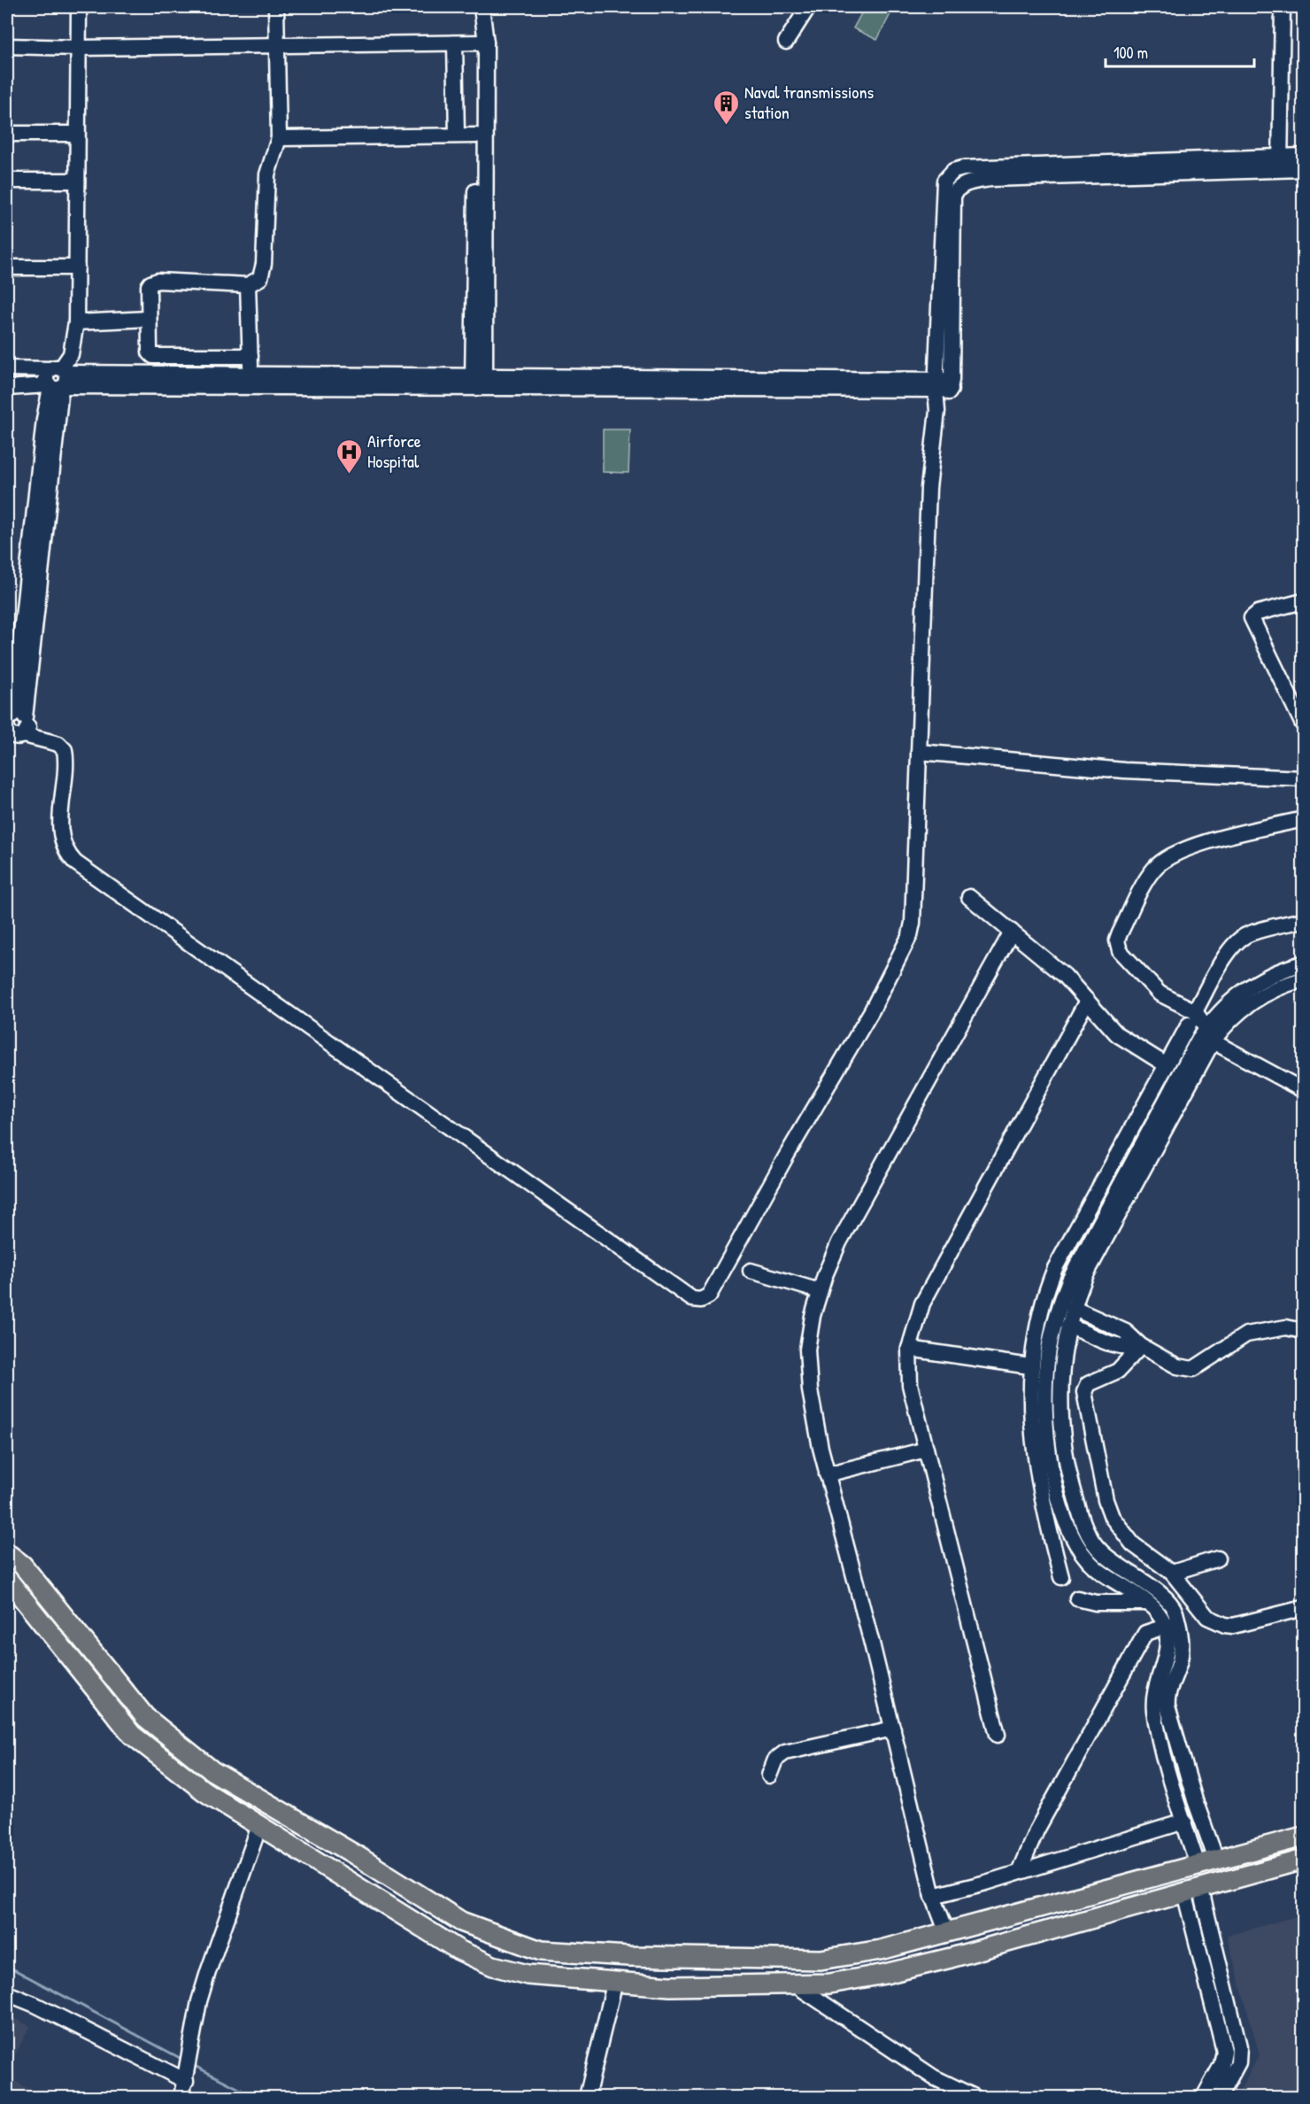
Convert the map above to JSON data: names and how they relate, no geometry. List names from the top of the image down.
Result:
{
  "places": {
    "building": ["Naval transmissions station"],
    "hospital": ["Airforce Hospital"]
  },
  "scale_bar": "100 m"
}
